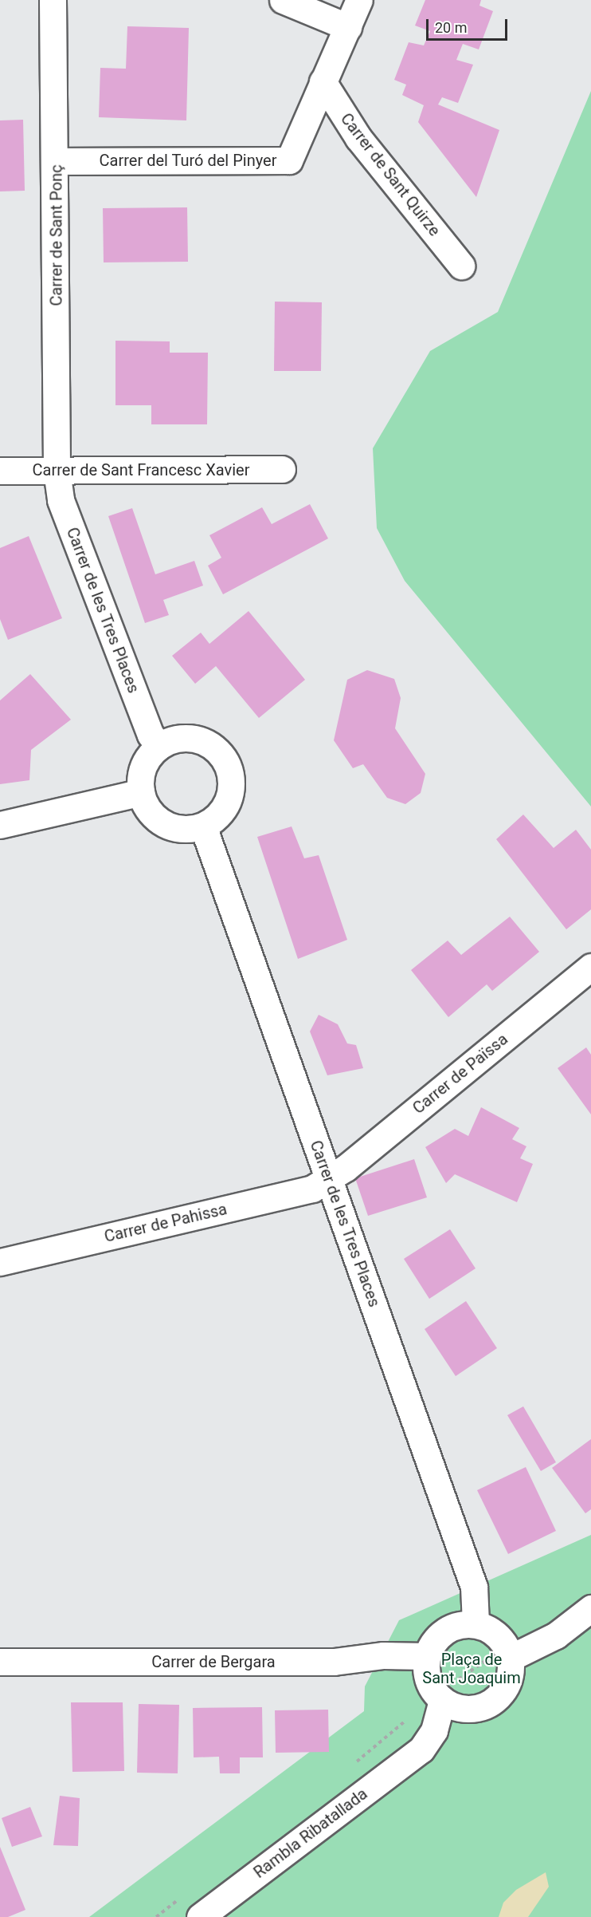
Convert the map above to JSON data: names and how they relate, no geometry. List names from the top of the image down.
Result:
{
  "streets": {
    "street": [
      "Carrer del Turó del Pinyer",
      "Carrer de Sant Quirze",
      "Carrer de Sant Ponç",
      "Carrer de Sant Francesc Xavier",
      "Carrer de les Tres Places",
      "Carrer de Païssa",
      "Carrer de Pahissa",
      "Carrer de Bergara",
      "Rambla Ribatallada"
    ]
  },
  "crossings": [
    ["Carrer del Turó del Pinyer", "Carrer de Sant Quirze"],
    ["Carrer del Turó del Pinyer", "Carrer de Sant Ponç"],
    ["Carrer de Sant Ponç", "Carrer de Sant Francesc Xavier"],
    ["Carrer de Sant Ponç", "Carrer de les Tres Places"],
    ["Carrer de Sant Francesc Xavier", "Carrer de les Tres Places"],
    ["Carrer de les Tres Places", "Carrer de Païssa"],
    ["Carrer de les Tres Places", "Carrer de Pahissa"],
    ["Carrer de Païssa", "Carrer de Pahissa"]
  ],
  "parks": ["Plaça de Sant Joaquim"],
  "scale_bar": "20 m"
}
